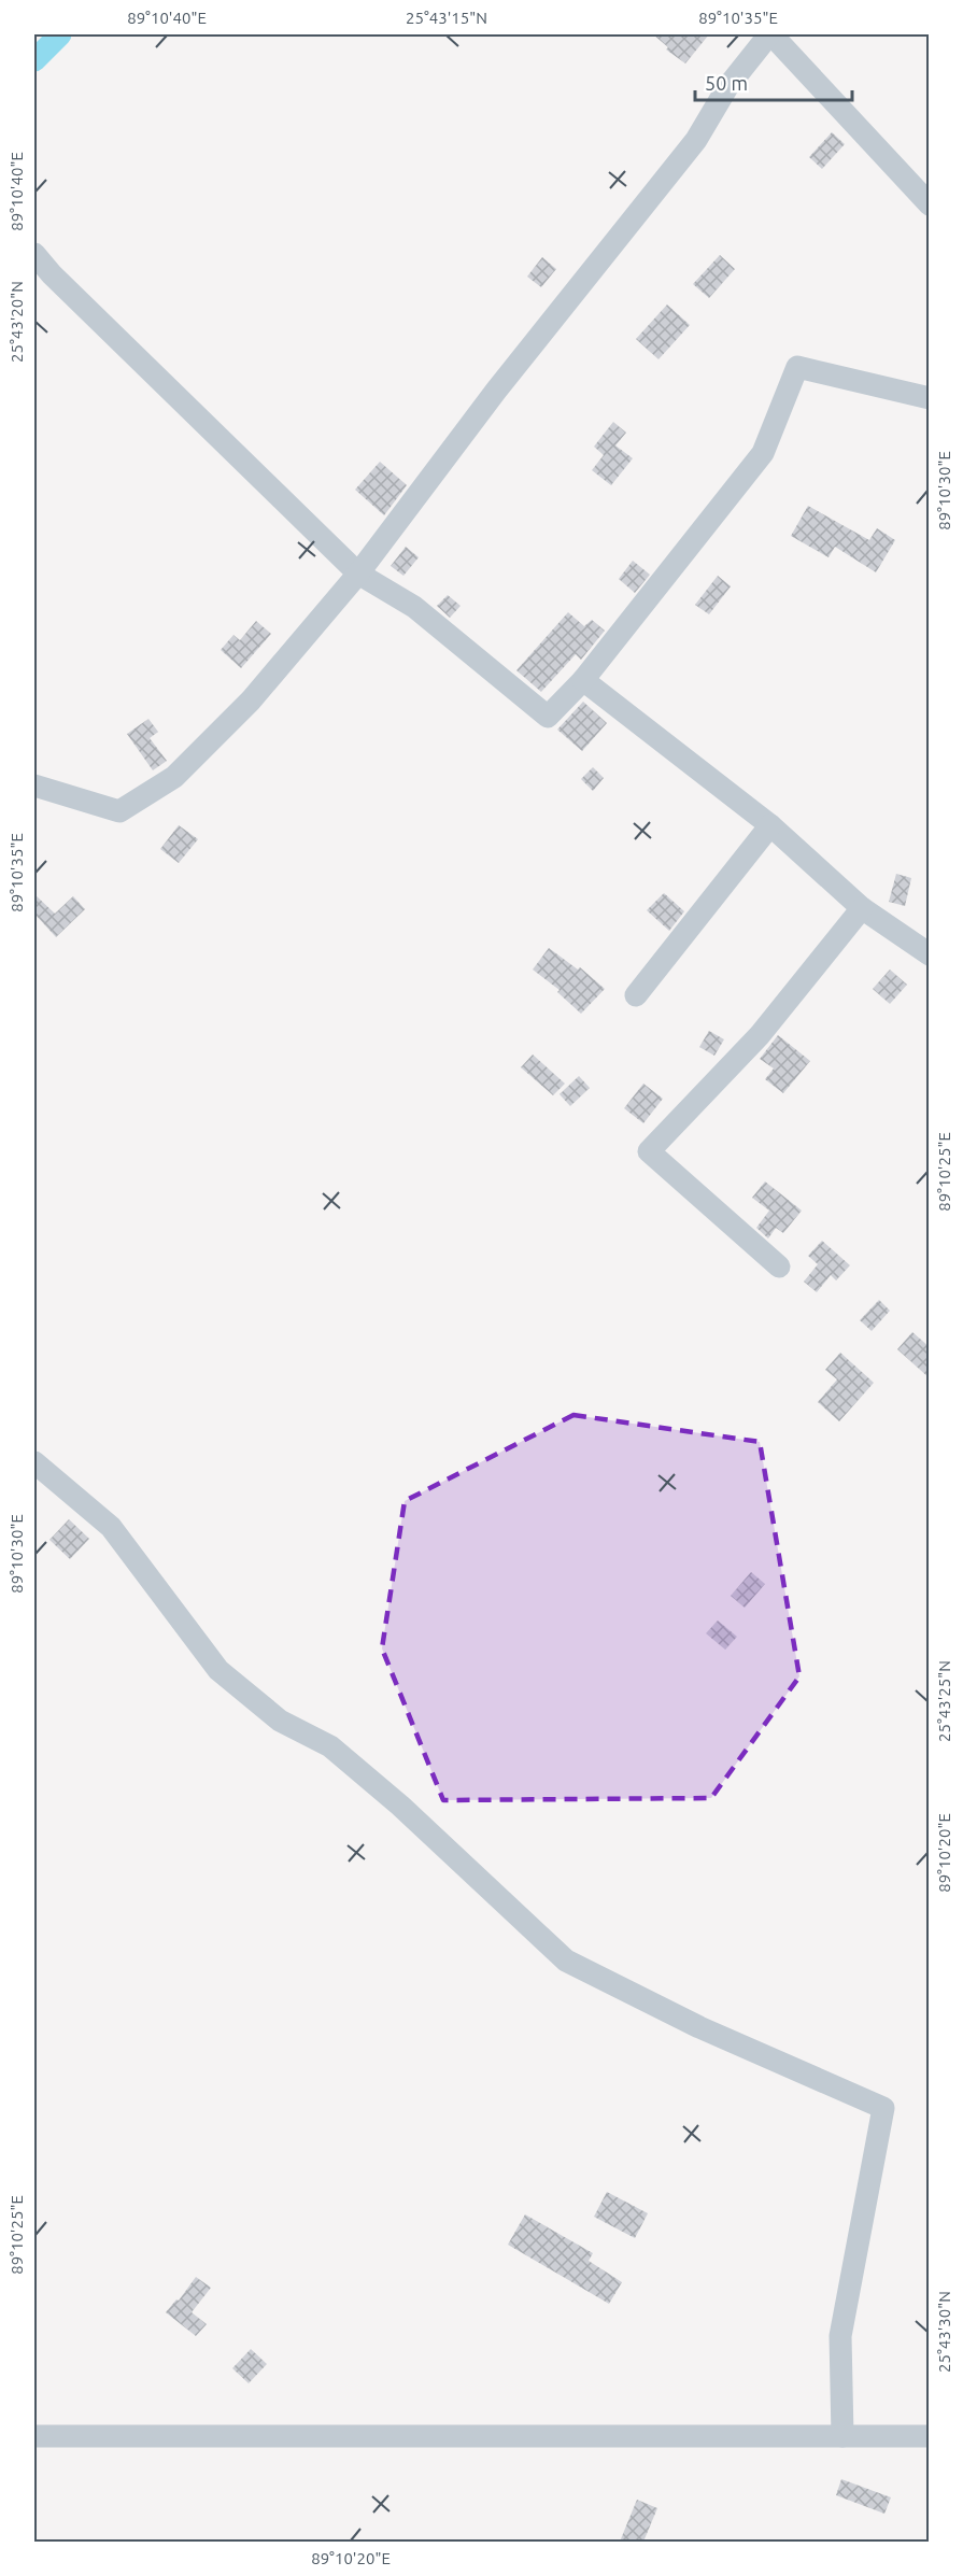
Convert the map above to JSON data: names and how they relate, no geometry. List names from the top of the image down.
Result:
{
  "scale_bar": "50 m",
  "coordinates": [
    "89°10'40\"E",
    "25°43'15\"N",
    "89°10'35\"E",
    "25°43'20\"N",
    "89°10'30\"E",
    "89°10'25\"E",
    "25°43'25\"N",
    "89°10'20\"E",
    "25°43'30\"N"
  ]
}
